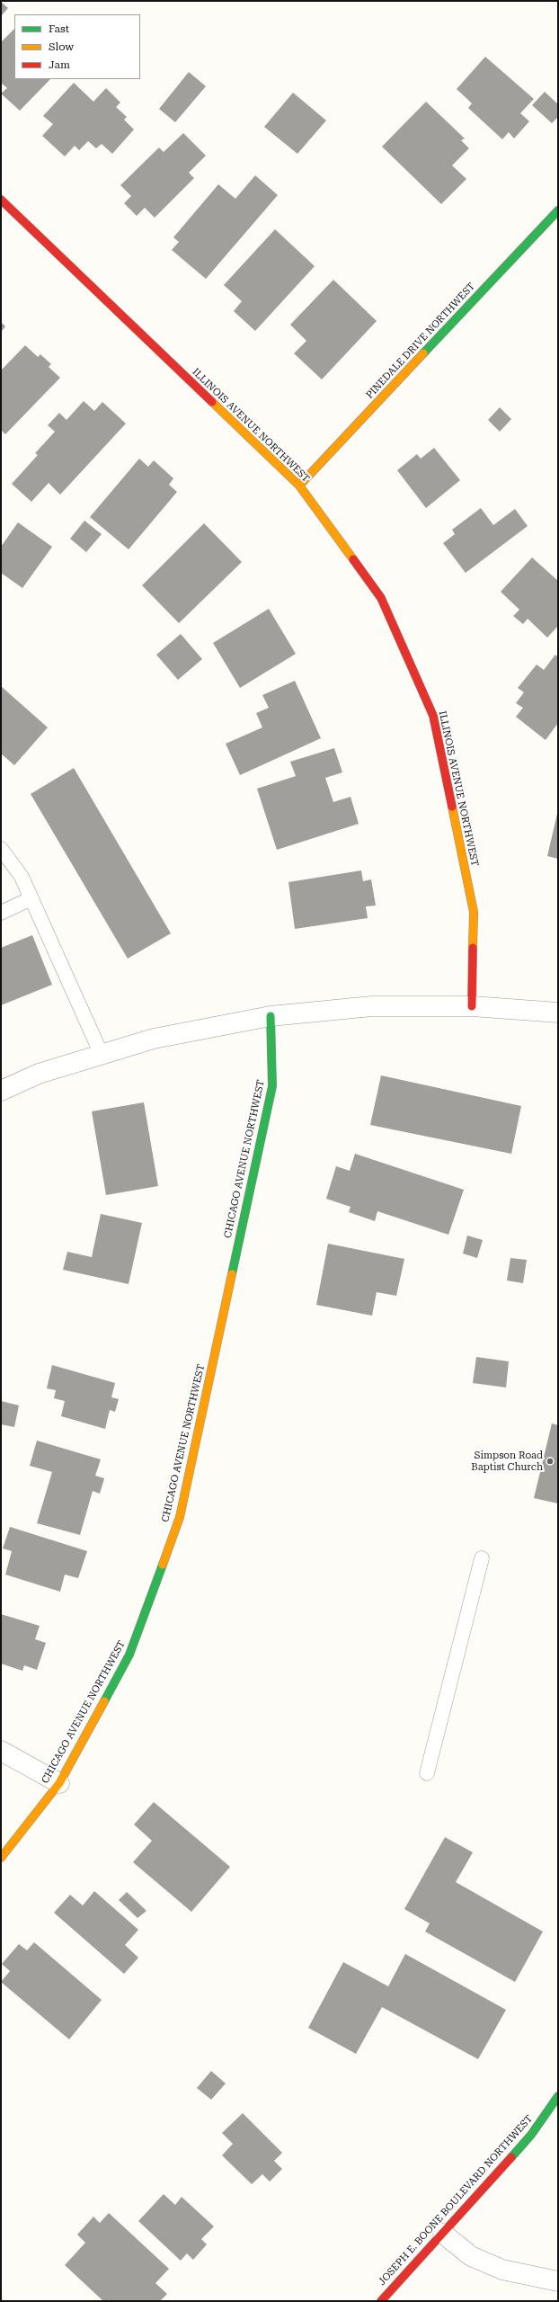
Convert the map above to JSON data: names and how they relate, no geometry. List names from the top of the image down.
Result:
{
  "streets": {
    "street": [
      "PINEDALE DRIVE NORTHWEST",
      "ILLINOIS AVENUE NORTHWEST",
      "CHICAGO AVENUE NORTHWEST",
      "JOSEPH E. BOONE BOULEVARD NORTHWEST"
    ]
  },
  "crossings": [
    ["PINEDALE DRIVE NORTHWEST", "ILLINOIS AVENUE NORTHWEST"]
  ],
  "places": ["Simpson Road Baptist Church"],
  "legend": ["Fast", "Slow", "Jam"]
}
